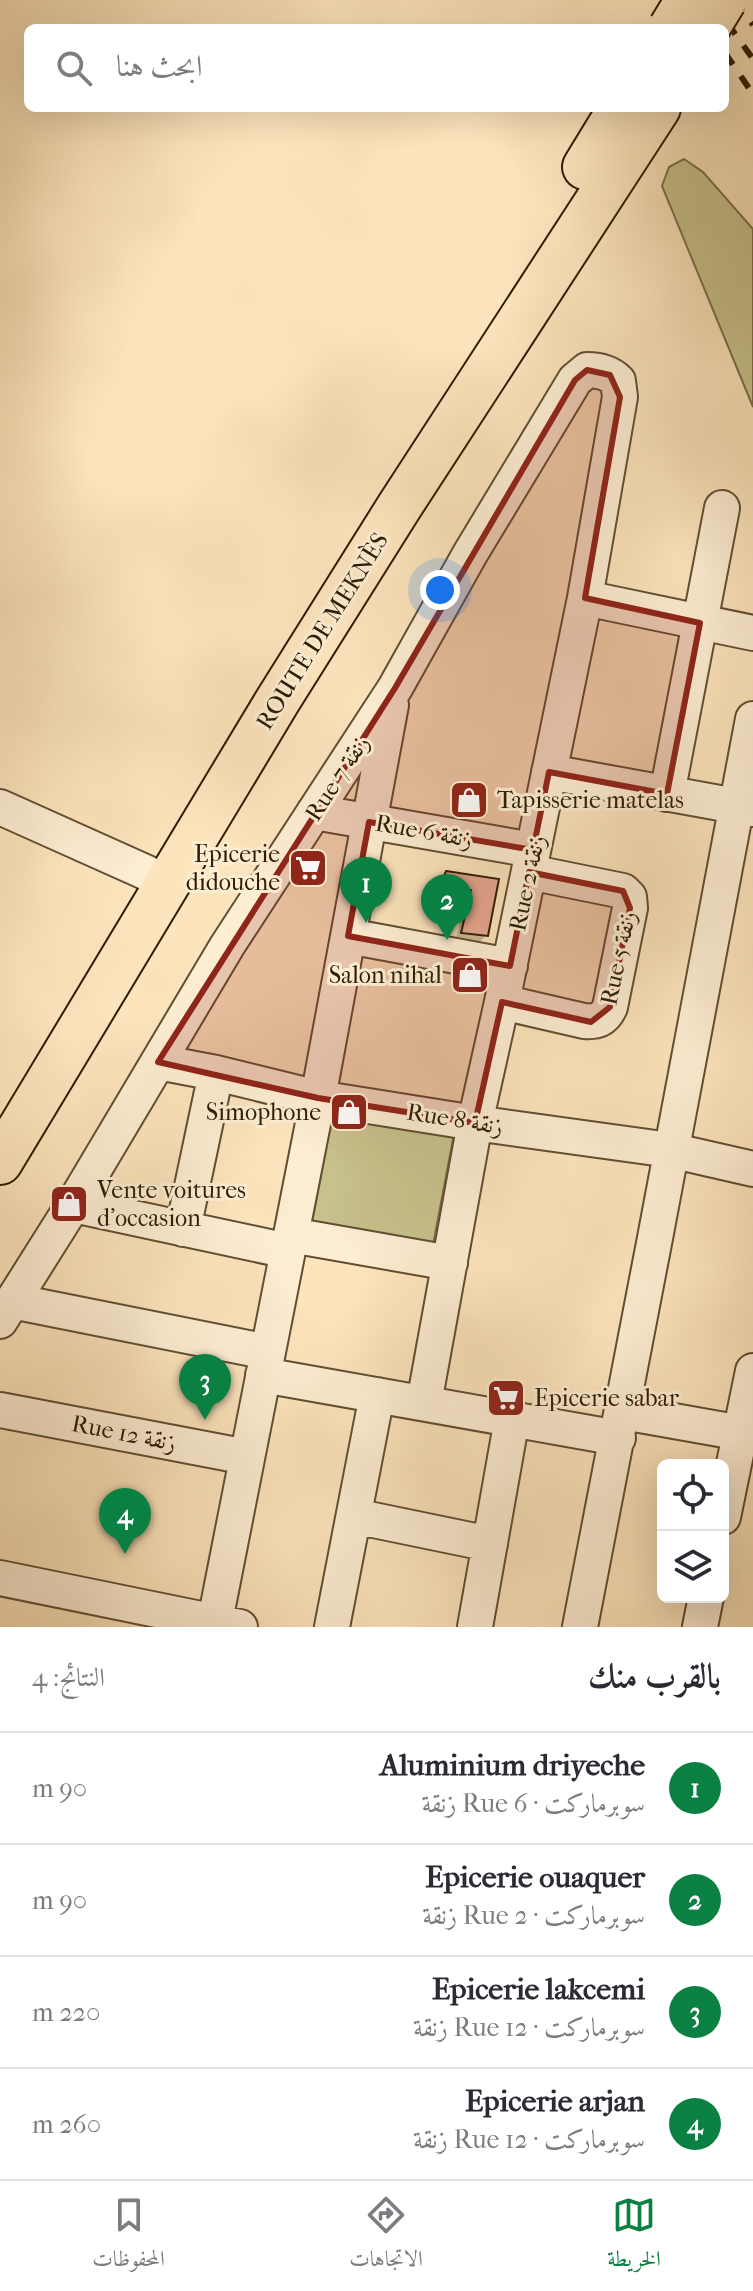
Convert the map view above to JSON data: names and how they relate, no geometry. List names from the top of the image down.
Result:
{
  "streets": {
    "main road": ["ROUTE DE MEKNÈS"],
    "street": [
      "Rue 7 زنقة",
      "Rue 6 زنقة",
      "Rue 2 زنقة",
      "Rue 5 زنقة",
      "Rue 8 زنقة",
      "Rue 12 زنقة"
    ]
  },
  "crossings": [
    ["Rue 7 زنقة", "Rue 6 زنقة"],
    ["Rue 7 زنقة", "Rue 2 زنقة"],
    ["Rue 7 زنقة", "Rue 8 زنقة"],
    ["Rue 6 زنقة", "Rue 2 زنقة"],
    ["Rue 6 زنقة", "Rue 5 زنقة"],
    ["Rue 2 زنقة", "Rue 5 زنقة"],
    ["Rue 2 زنقة", "Rue 8 زنقة"]
  ],
  "places": {
    "shop": [
      "Tapisserie matelas",
      "Salon nihal",
      "Simophone",
      "Vente voitures d'occasion"
    ],
    "supermarket": ["Epicerie didouche", "Epicerie sabar"]
  },
  "page": {
    "search": "ابحث هنا",
    "pins": [
      "1",
      "2",
      "3",
      "4"
    ],
    "heading": ["بالقرب منك", "النتائج: 4"],
    "list": [
      {
        "mark": "1",
        "name": "Aluminium driyeche",
        "note": "سوبرماركت · Rue 6 زنقة",
        "value": "90 m"
      },
      {
        "mark": "2",
        "name": "Epicerie ouaquer",
        "note": "سوبرماركت · Rue 2 زنقة",
        "value": "90 m"
      },
      {
        "mark": "3",
        "name": "Epicerie lakcemi",
        "note": "سوبرماركت · Rue 12 زنقة",
        "value": "220 m"
      },
      {
        "mark": "4",
        "name": "Epicerie arjan",
        "note": "سوبرماركت · Rue 12 زنقة",
        "value": "260 m"
      }
    ],
    "nav": ["الخريطة", "الاتجاهات", "المحفوظات"]
  }
}
